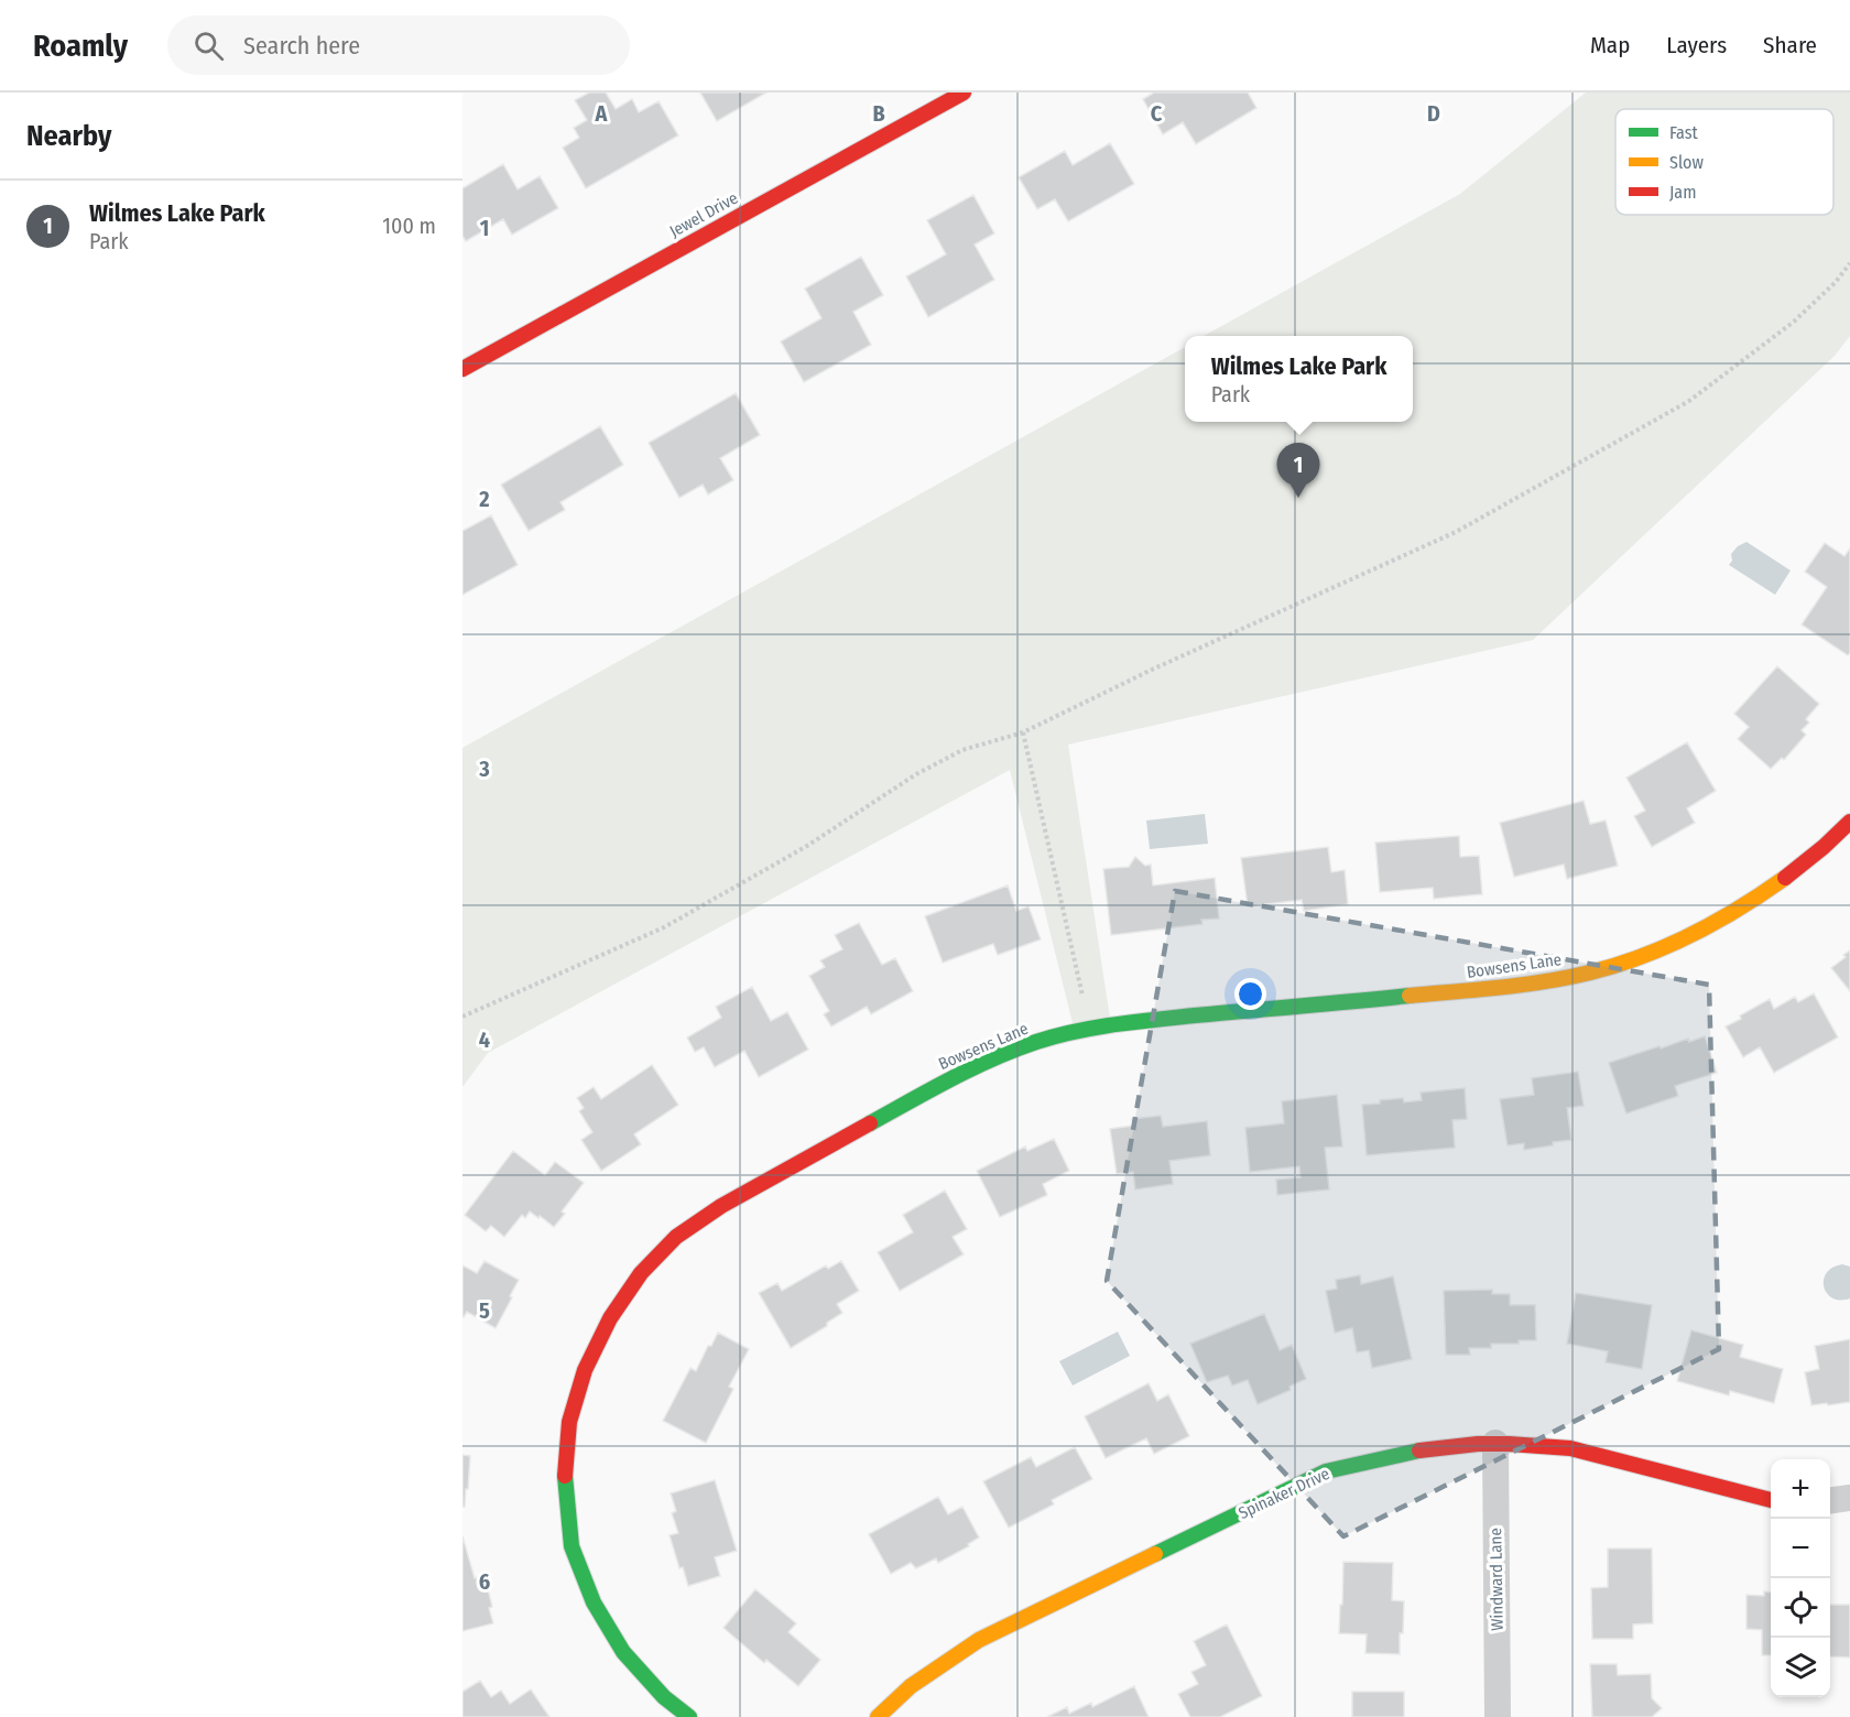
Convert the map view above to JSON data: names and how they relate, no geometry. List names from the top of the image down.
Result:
{
  "streets": {
    "street": [
      "Jewel Drive",
      "Bowsens Lane",
      "Spinaker Drive",
      "Windward Lane"
    ]
  },
  "crossings": [
    ["Spinaker Drive", "Windward Lane"]
  ],
  "legend": ["Fast", "Slow", "Jam"],
  "page": {
    "header": "Roamly",
    "search": "Search here",
    "nav": ["Map", "Layers", "Share"],
    "heading": "Nearby",
    "list": [
      {
        "mark": "1",
        "name": "Wilmes Lake Park",
        "note": "Park",
        "value": "100 m"
      }
    ],
    "popup": ["Wilmes Lake Park", "Park"],
    "pins": "1",
    "map_buttons": ["+", "−"]
  },
  "grid": {
    "columns": [
      "A",
      "B",
      "C",
      "D"
    ],
    "rows": [
      "1",
      "2",
      "3",
      "4",
      "5",
      "6"
    ]
  }
}
